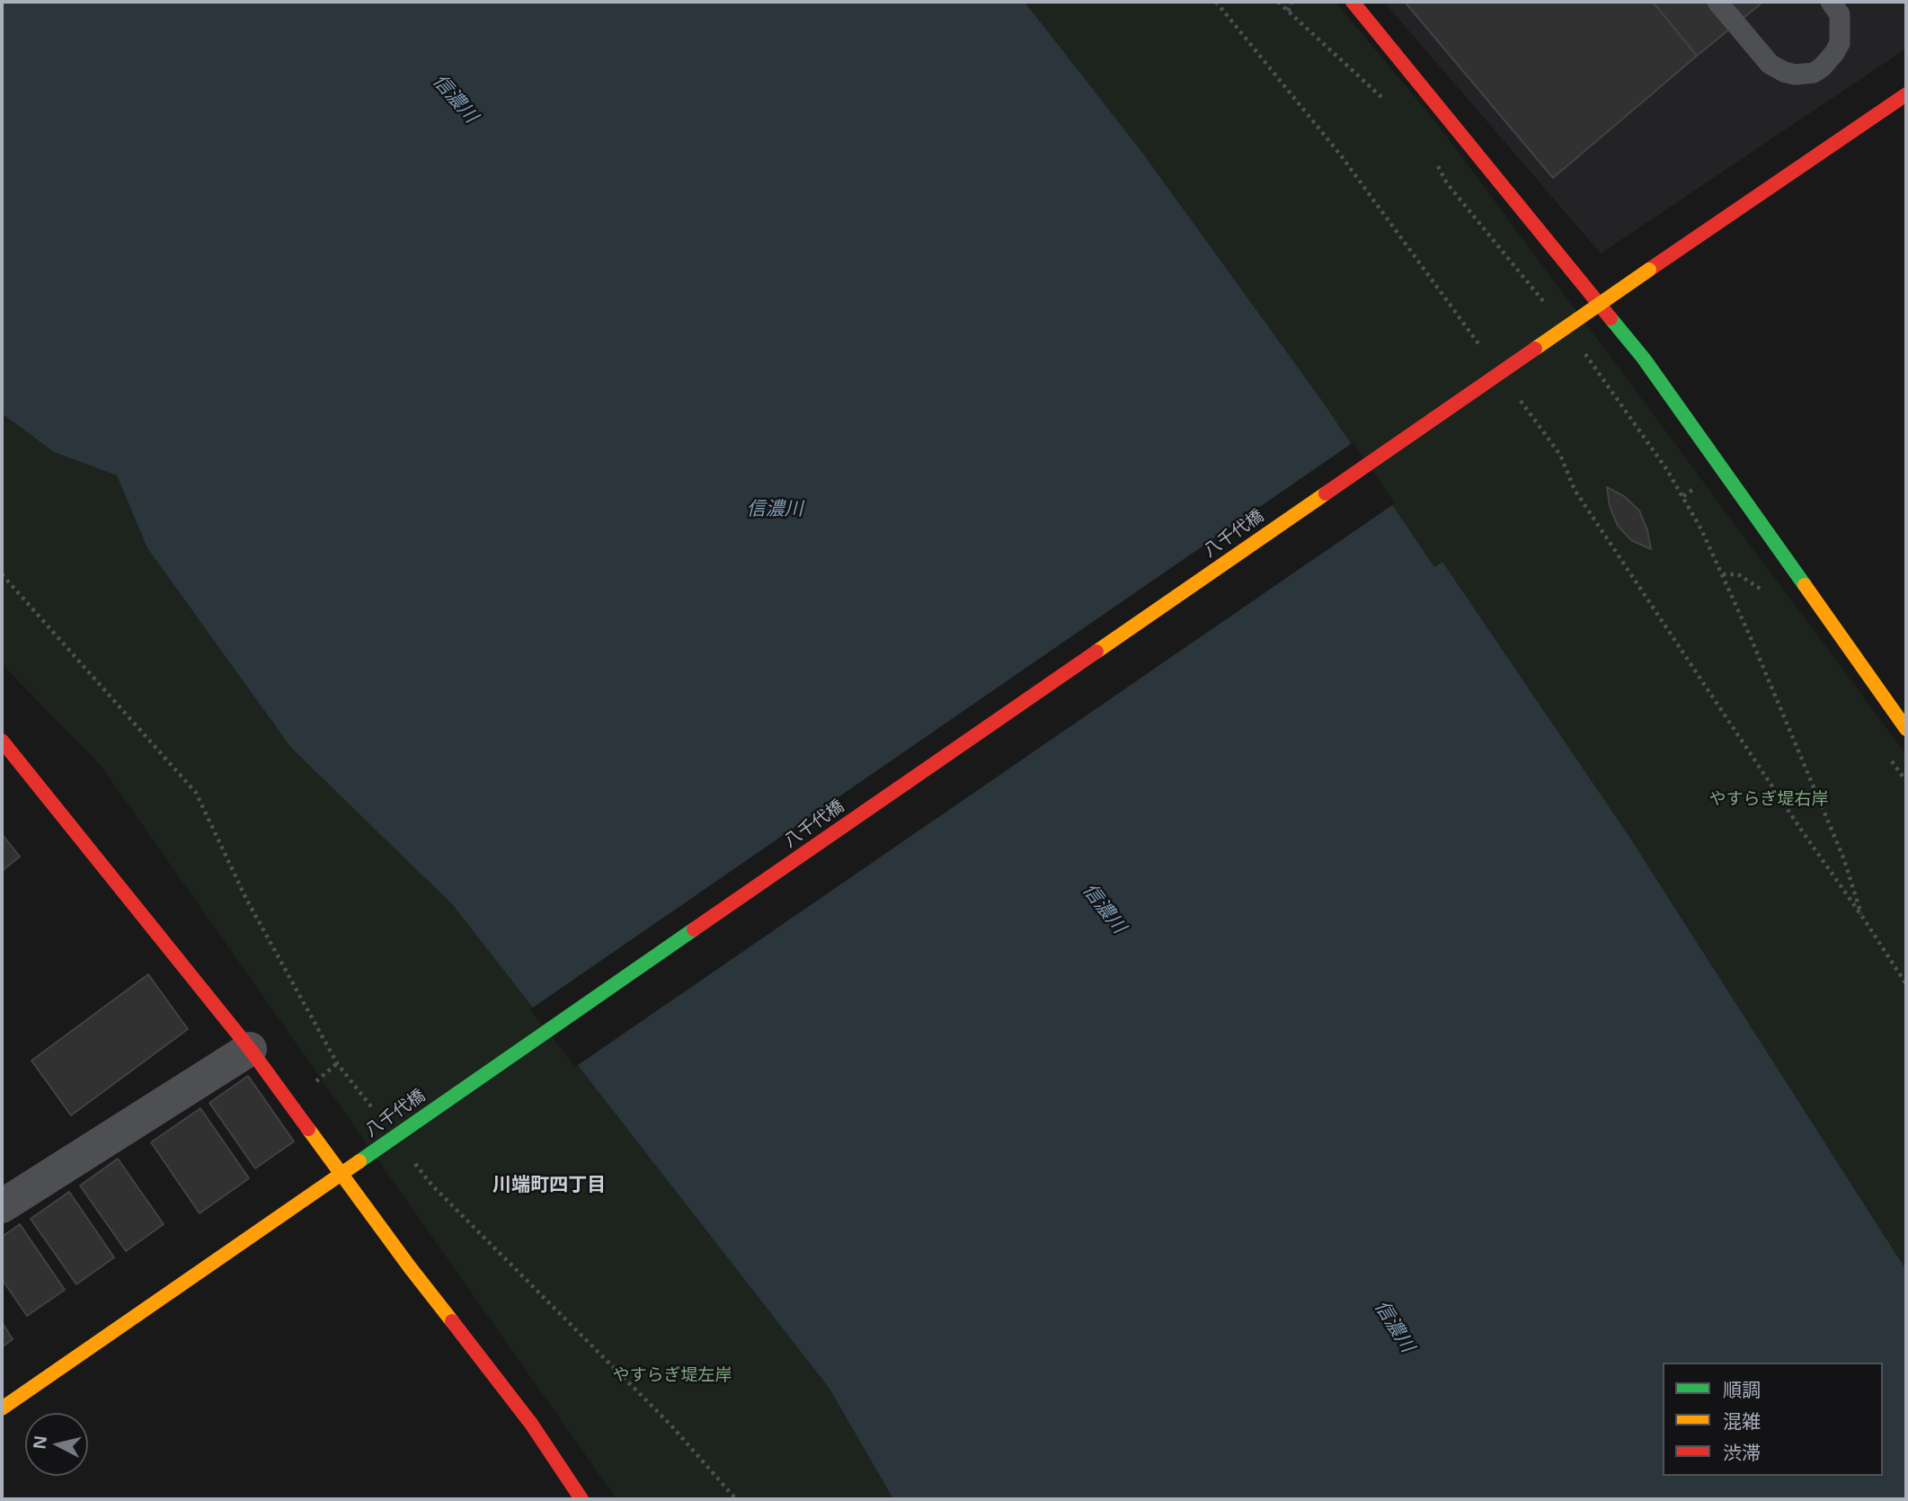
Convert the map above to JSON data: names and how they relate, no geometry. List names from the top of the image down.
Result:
{
  "streets": {
    "street": ["八千代橋"]
  },
  "districts": ["川端町四丁目"],
  "water": ["信濃川"],
  "parks": ["やすらぎ堤右岸", "やすらぎ堤左岸"],
  "legend": ["順調", "混雑", "渋滞"],
  "north": "left"
}
